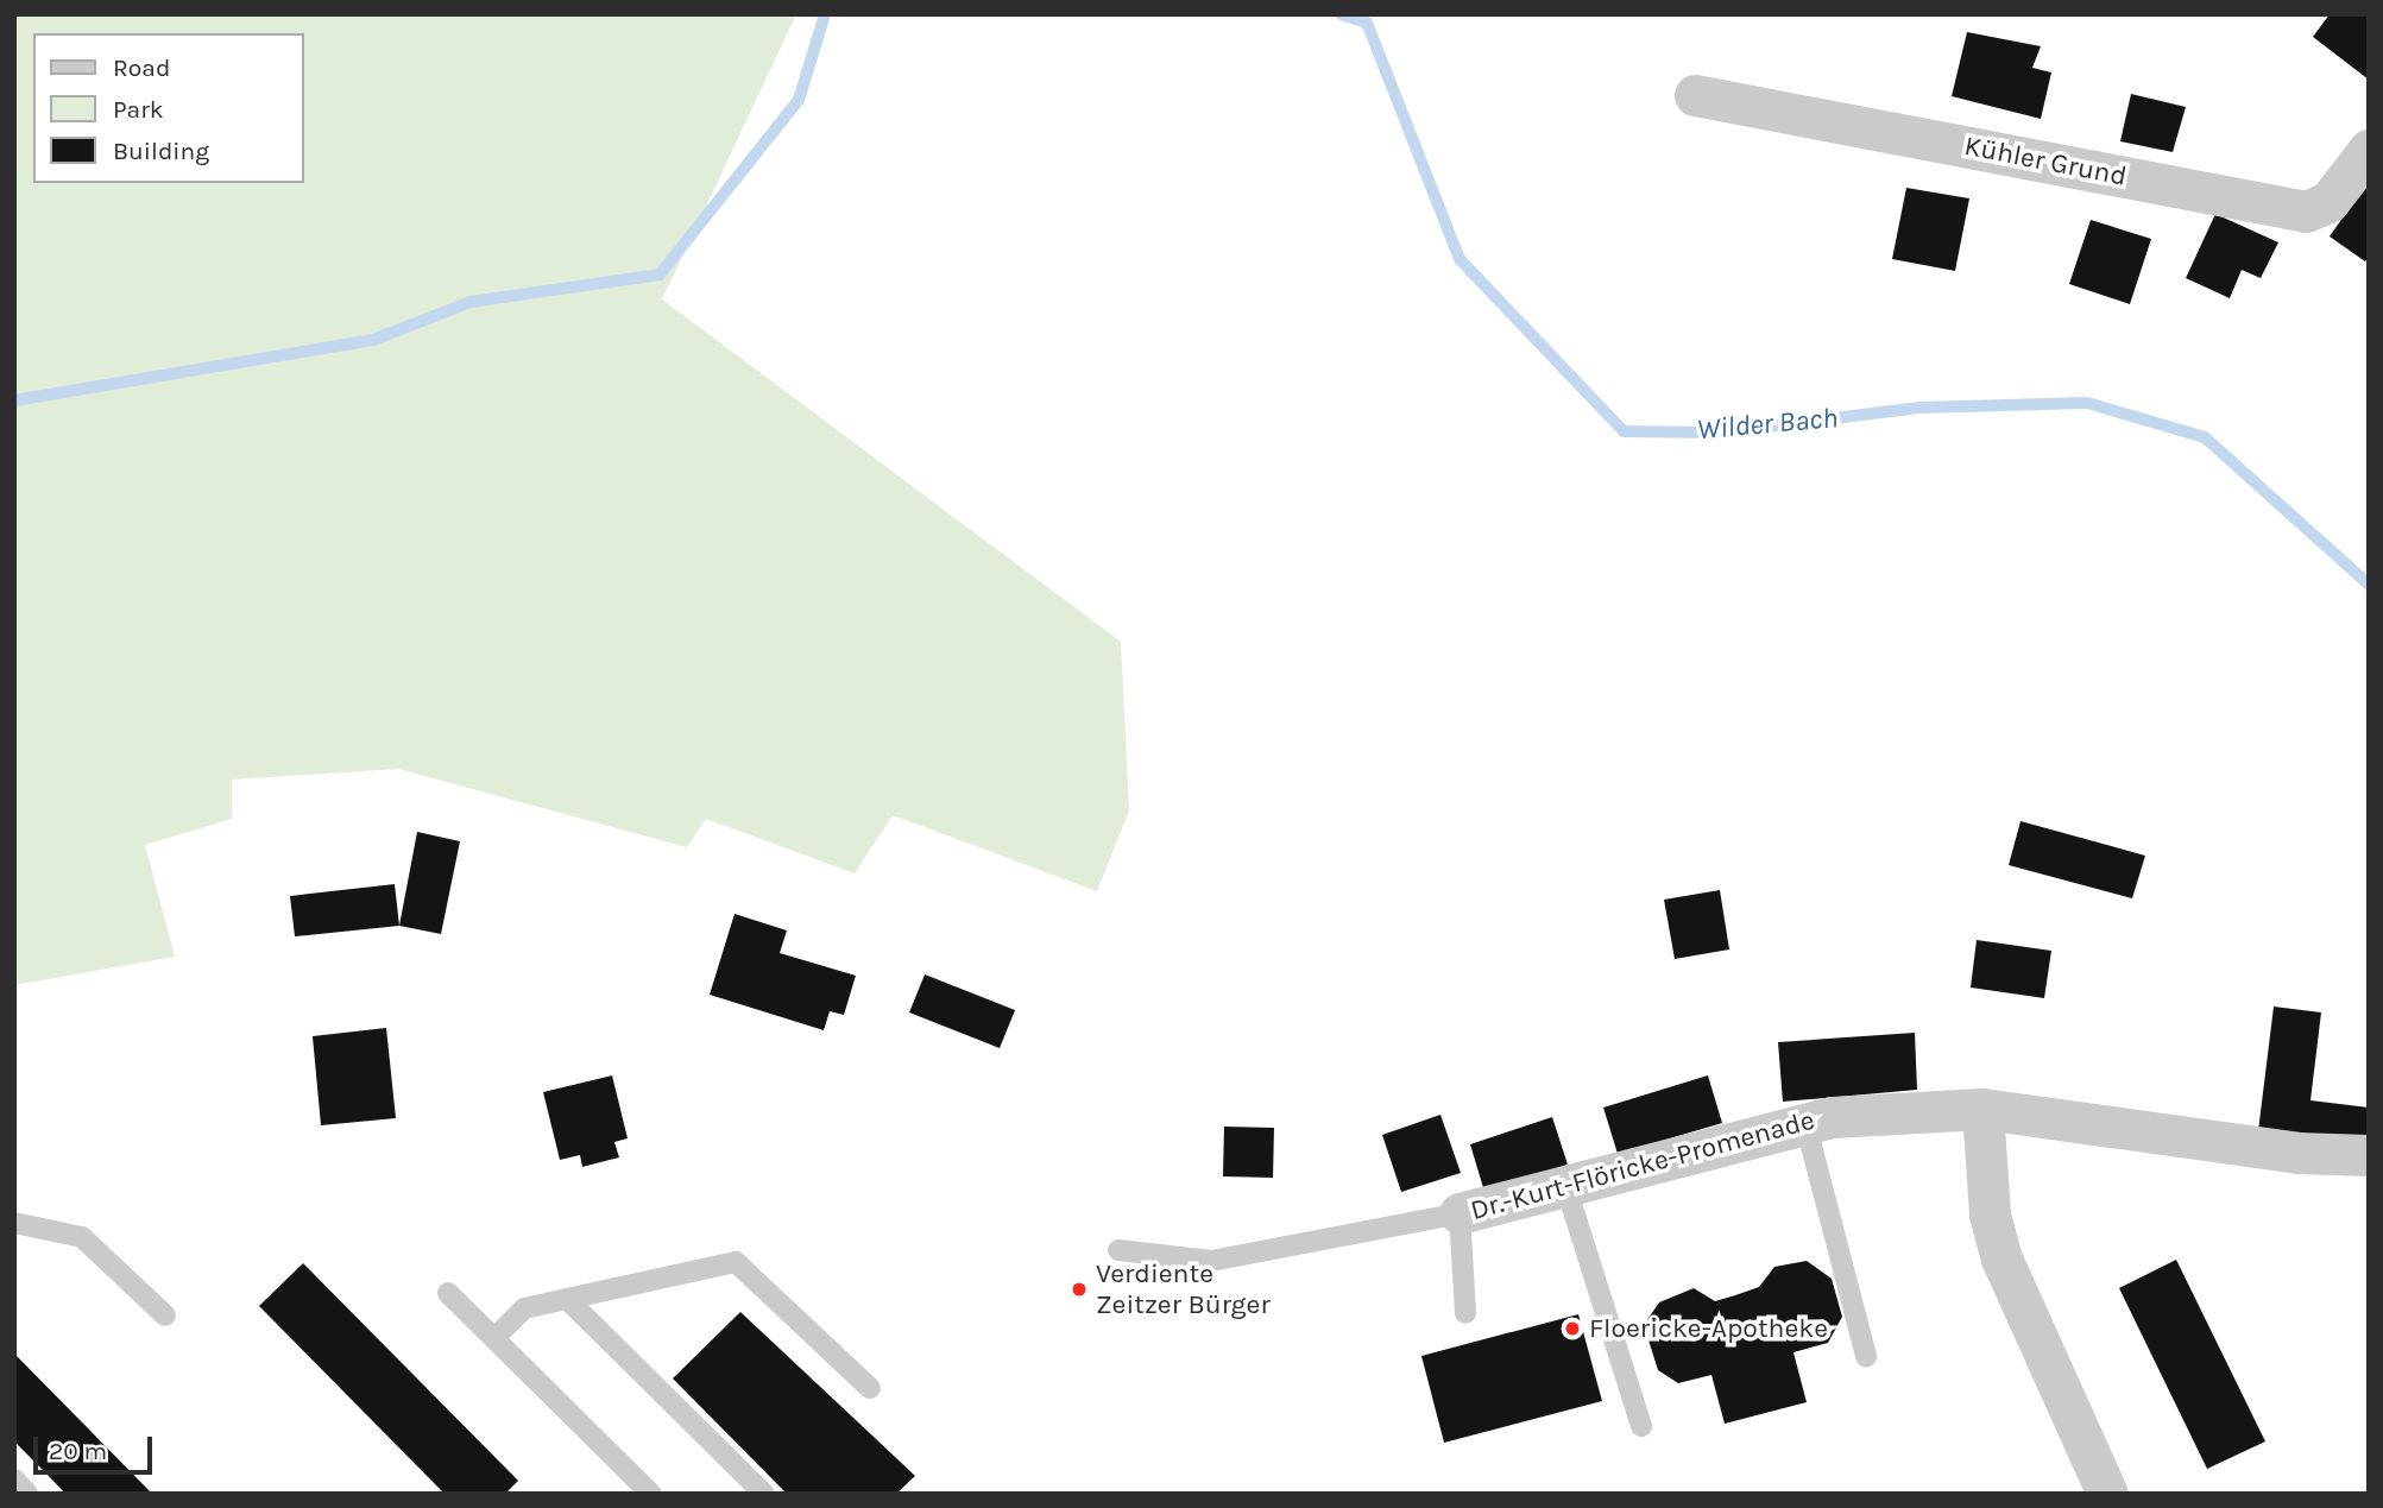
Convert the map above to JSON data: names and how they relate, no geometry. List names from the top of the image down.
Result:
{
  "streets": {
    "street": ["Kühler Grund", "Dr.-Kurt-Flöricke-Promenade"]
  },
  "water": ["Wilder Bach"],
  "places": ["Verdiente Zeitzer Bürger", "Floericke-Apotheke"],
  "legend": ["Road", "Park", "Building"],
  "scale_bar": "20 m"
}
